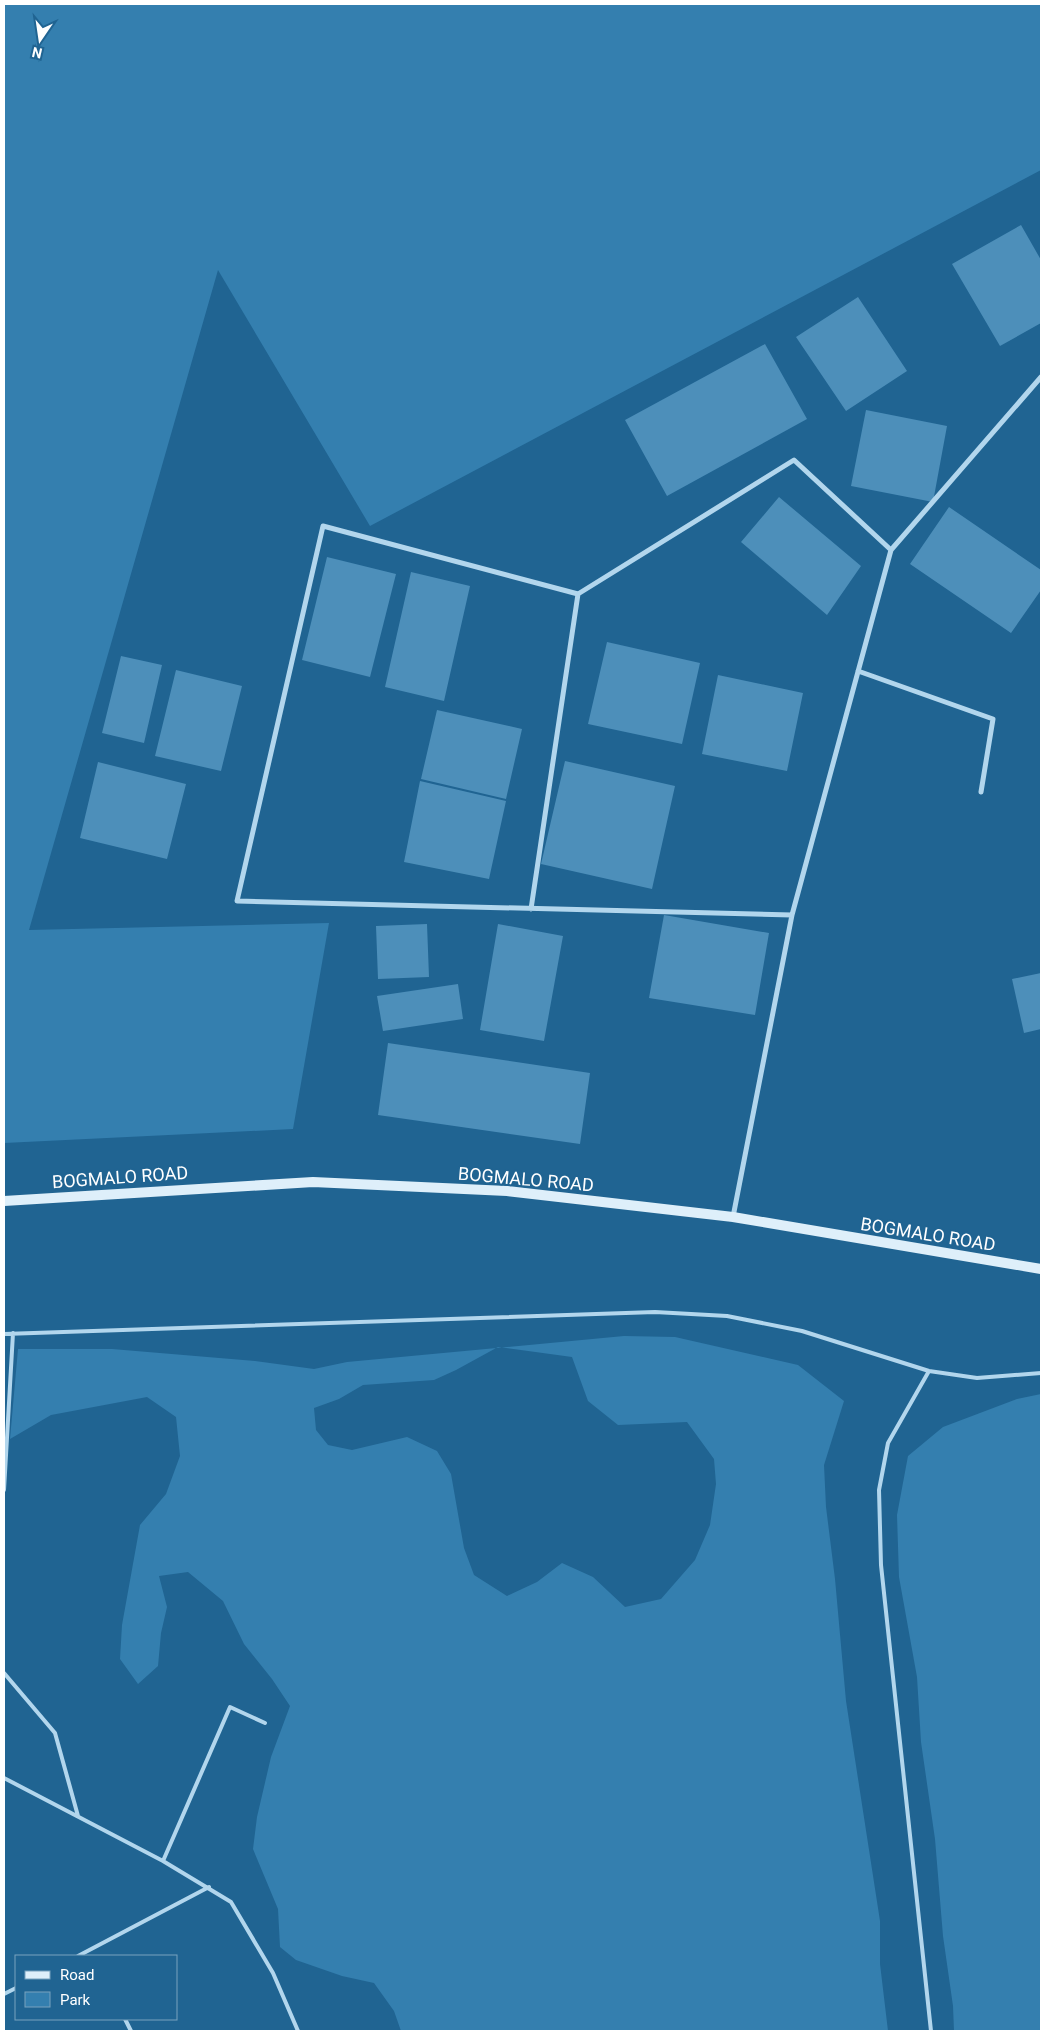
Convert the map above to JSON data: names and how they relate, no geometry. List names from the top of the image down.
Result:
{
  "streets": {
    "street": ["BOGMALO ROAD"]
  },
  "legend": ["Road", "Park"],
  "north": "bottom"
}
